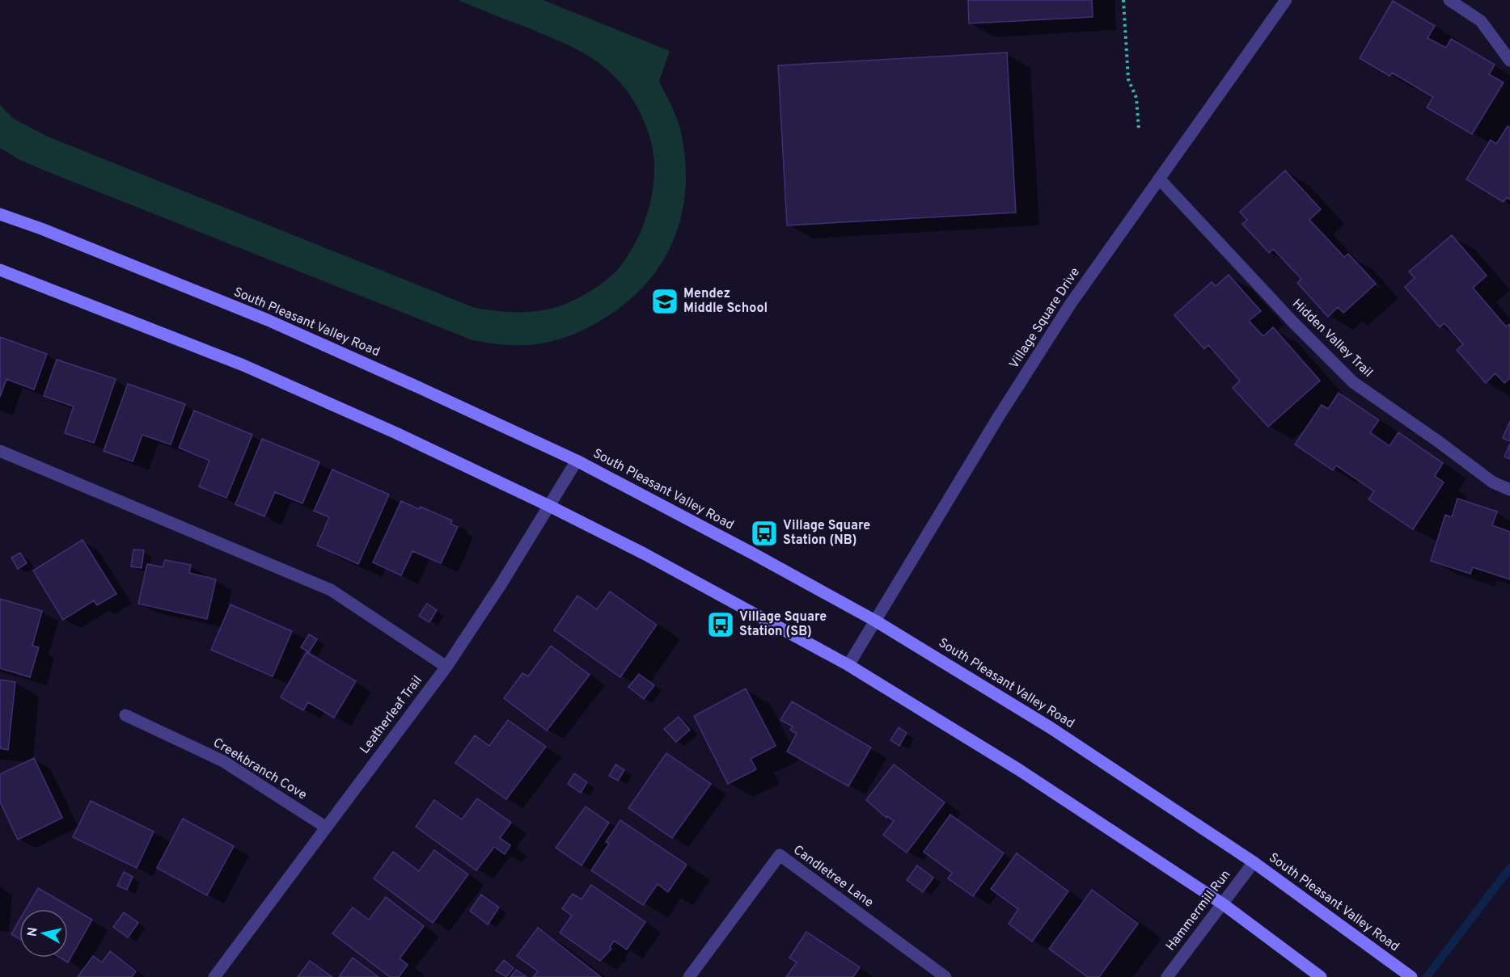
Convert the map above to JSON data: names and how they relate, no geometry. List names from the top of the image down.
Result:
{
  "streets": {
    "main road": ["South Pleasant Valley Road"],
    "street": [
      "Village Square Drive",
      "Hidden Valley Trail",
      "Leatherleaf Trail",
      "Creekbranch Cove",
      "Candletree Lane",
      "Hammermill Run"
    ]
  },
  "crossings": [
    ["Village Square Drive", "South Pleasant Valley Road"],
    ["Village Square Drive", "Hidden Valley Trail"],
    ["South Pleasant Valley Road", "Leatherleaf Trail"],
    ["South Pleasant Valley Road", "Hammermill Run"],
    ["Leatherleaf Trail", "Creekbranch Cove"]
  ],
  "places": {
    "school or university": ["Mendez Middle School"],
    "bus stop": ["Village Square Station (NB)", "Village Square Station (SB)"]
  },
  "north": "left"
}
